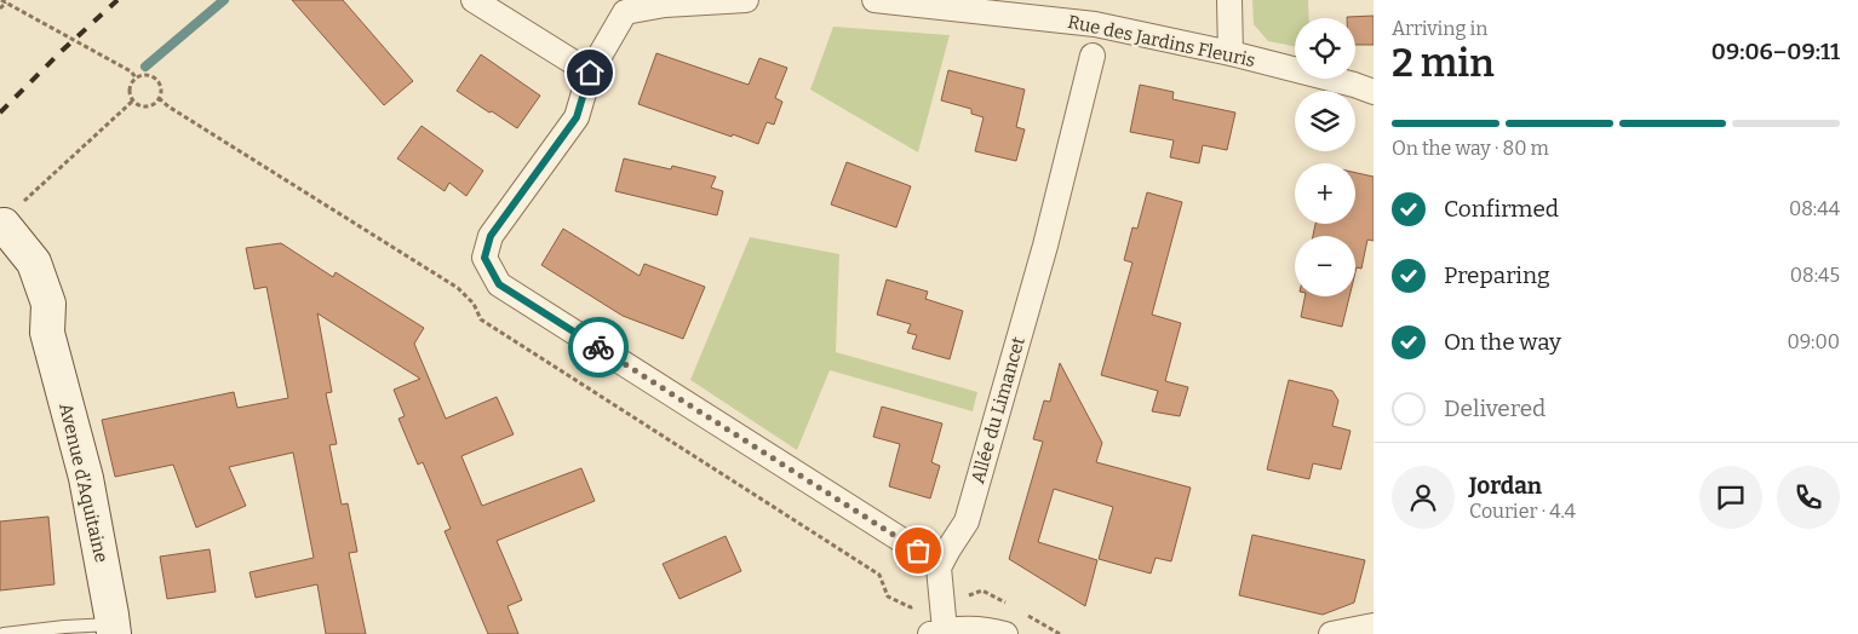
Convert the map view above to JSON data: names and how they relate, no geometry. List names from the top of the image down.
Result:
{
  "streets": {
    "street": ["Rue des Jardins Fleuris", "Allée du Limancet", "Avenue d'Aquitaine"]
  },
  "page": {
    "heading": ["2 min", "Arriving in", "09:06–09:11"],
    "panel": ["Jordan", "Courier · 4.4"],
    "map_buttons": ["+", "−"],
    "bar": "On the way · 80 m",
    "list": [
      ["Confirmed", "08:44"],
      ["Preparing", "08:45"],
      ["On the way", "09:00"],
      "Delivered"
    ]
  }
}
